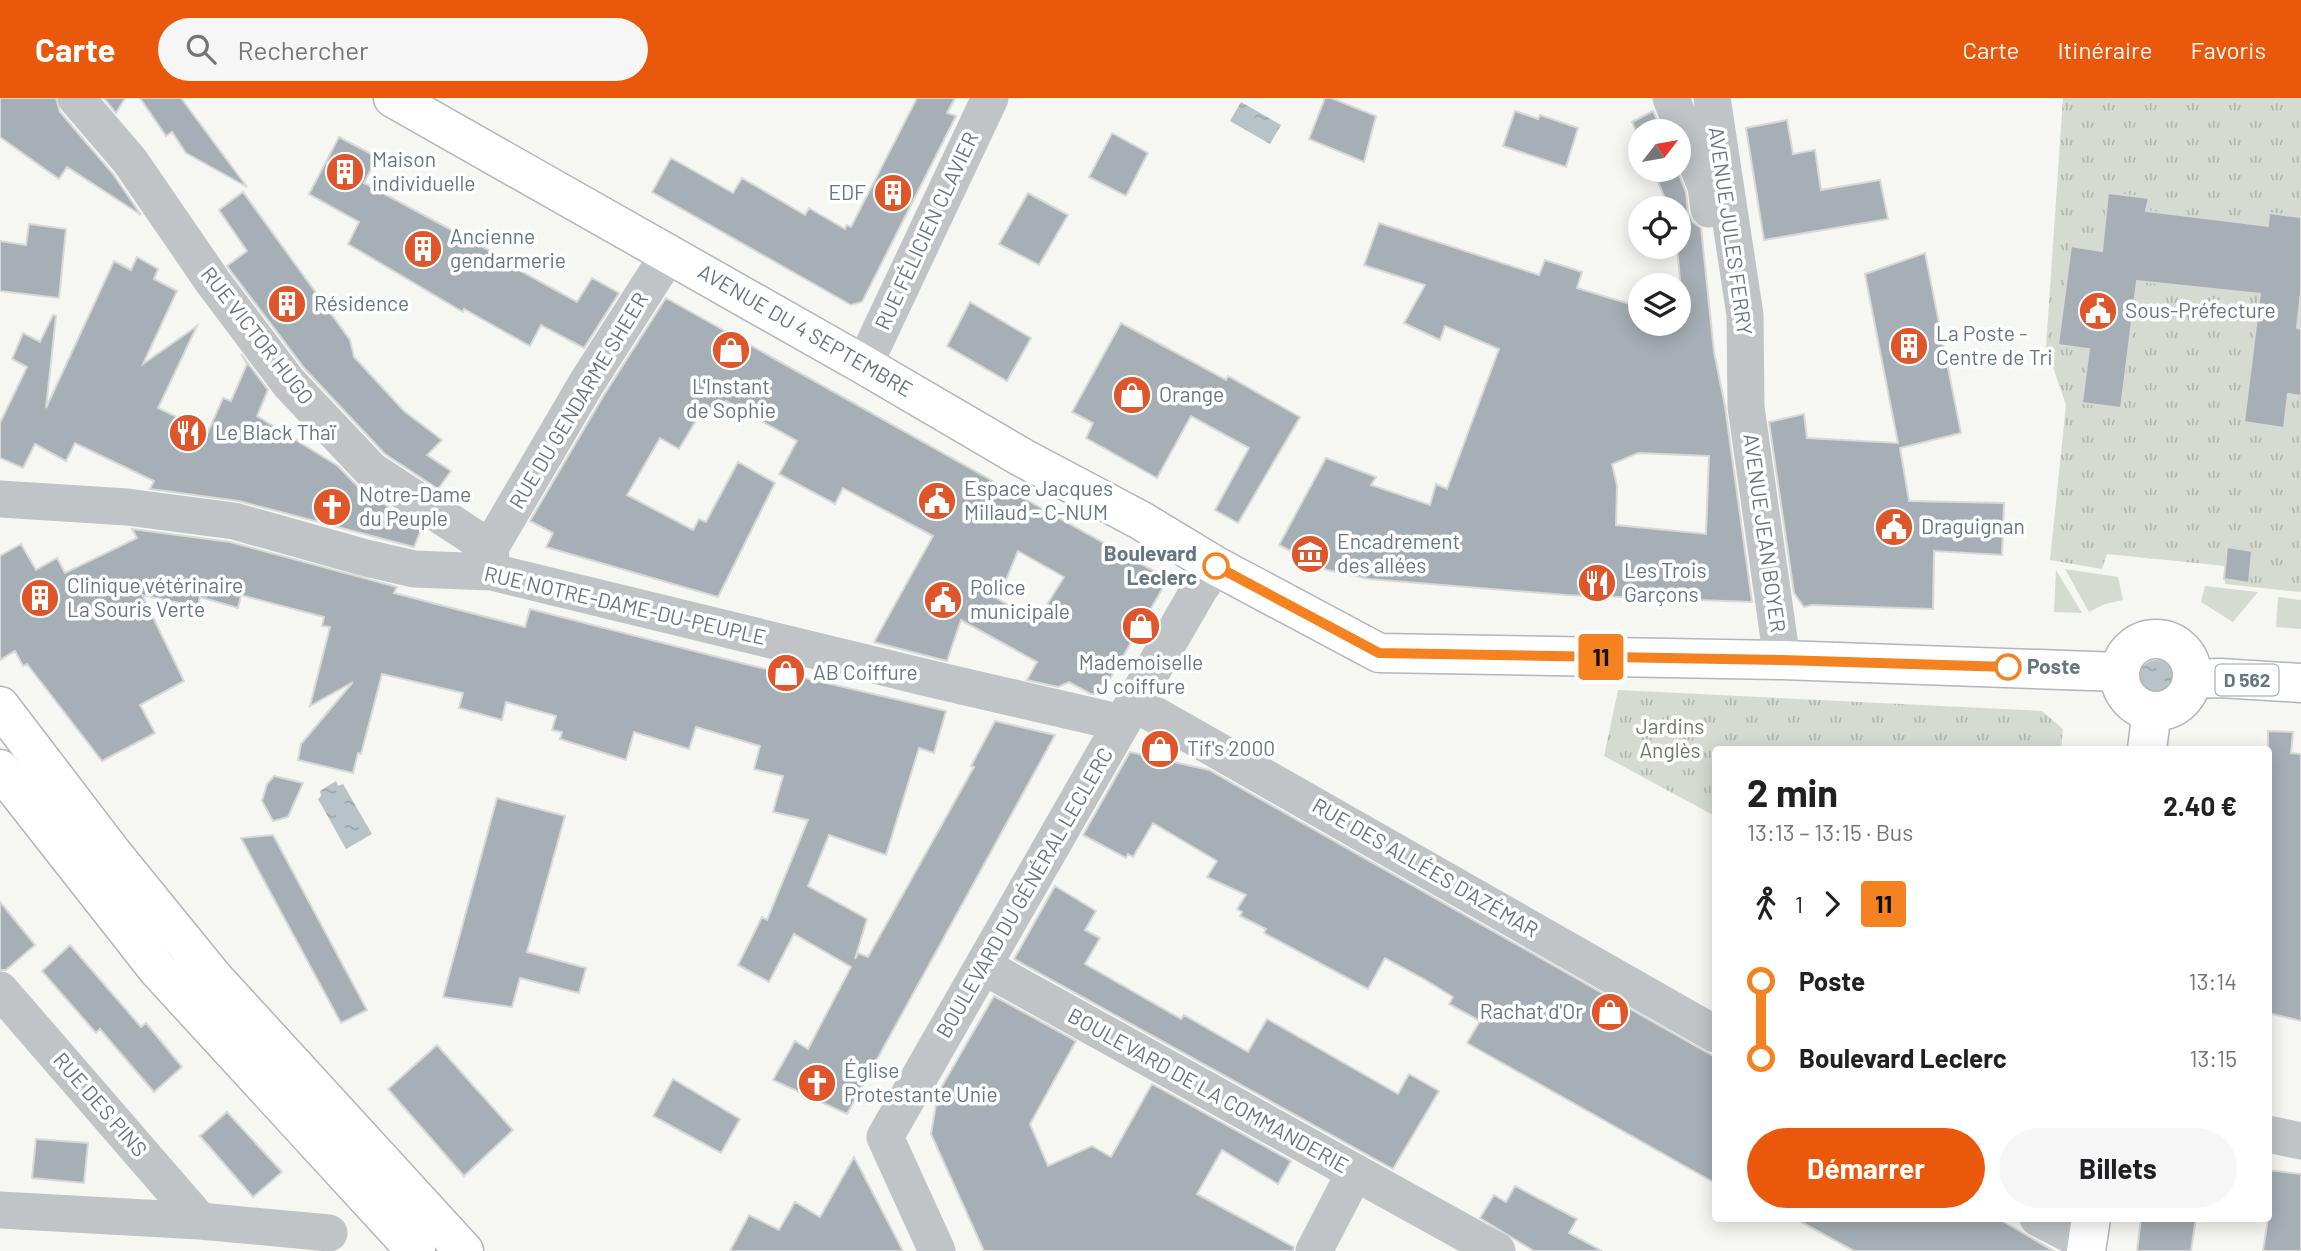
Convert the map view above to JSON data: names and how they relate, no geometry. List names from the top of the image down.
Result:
{
  "streets": {
    "main road": ["AVENUE DU 4 SEPTEMBRE", "D 562"],
    "street": [
      "RUE FÉLICIEN CLAVIER",
      "AVENUE JULES FERRY",
      "RUE VICTOR HUGO",
      "RUE DU GENDARME SHEER",
      "AVENUE JEAN BOYER",
      "RUE NOTRE-DAME-DU-PEUPLE",
      "RUE DES ALLÉES D'AZÉMAR",
      "BOULEVARD DU GÉNÉRAL LECLERC",
      "BOULEVARD DE LA COMMANDERIE",
      "RUE DES PINS"
    ]
  },
  "crossings": [
    ["RUE FÉLICIEN CLAVIER", "AVENUE DU 4 SEPTEMBRE"],
    ["AVENUE JULES FERRY", "AVENUE JEAN BOYER"],
    ["AVENUE DU 4 SEPTEMBRE", "RUE DU GENDARME SHEER"],
    ["AVENUE DU 4 SEPTEMBRE", "AVENUE JEAN BOYER"],
    ["AVENUE DU 4 SEPTEMBRE", "D 562"],
    ["AVENUE DU 4 SEPTEMBRE", "BOULEVARD DU GÉNÉRAL LECLERC"],
    ["RUE VICTOR HUGO", "RUE DU GENDARME SHEER"],
    ["RUE VICTOR HUGO", "RUE NOTRE-DAME-DU-PEUPLE"],
    ["RUE DU GENDARME SHEER", "RUE NOTRE-DAME-DU-PEUPLE"],
    ["RUE NOTRE-DAME-DU-PEUPLE", "RUE DES ALLÉES D'AZÉMAR"],
    ["RUE NOTRE-DAME-DU-PEUPLE", "BOULEVARD DU GÉNÉRAL LECLERC"],
    ["RUE DES ALLÉES D'AZÉMAR", "BOULEVARD DU GÉNÉRAL LECLERC"],
    ["BOULEVARD DU GÉNÉRAL LECLERC", "BOULEVARD DE LA COMMANDERIE"]
  ],
  "parks": ["Jardins Anglès"],
  "places": {
    "building": [
      "Maison individuelle",
      "EDF",
      "Ancienne gendarmerie",
      "Résidence",
      "La Poste - Centre de Tri",
      "Clinique vétérinaire La Souris Verte"
    ],
    "public building": [
      "Sous-Préfecture",
      "Espace Jacques Millaud - C-NUM",
      "Draguignan",
      "Police municipale"
    ],
    "shop": [
      "L'Instant de Sophie",
      "Orange",
      "Mademoiselle J coiffure",
      "AB Coiffure",
      "Tif's 2000",
      "Rachat d'Or"
    ],
    "restaurant": ["Le Black Thaï", "Les Trois Garçons"],
    "church": ["Notre-Dame du Peuple", "Église Protestante Unie"],
    "museum": ["Encadrement des allées"],
    "other": ["Boulevard Leclerc", "Poste"]
  },
  "lines": ["bus line 11"],
  "north": "top right",
  "page": {
    "header": "Carte",
    "search": "Rechercher",
    "nav": ["Carte", "Itinéraire", "Favoris"],
    "on_map": "11",
    "heading": ["2 min", "13:13 – 13:15 · Bus", "2.40 €"],
    "legs": ["1", "11"],
    "list": [
      {
        "name": "Poste",
        "value": "13:14"
      },
      {
        "name": "Boulevard Leclerc",
        "value": "13:15"
      }
    ],
    "buttons": ["Démarrer", "Billets"]
  }
}
